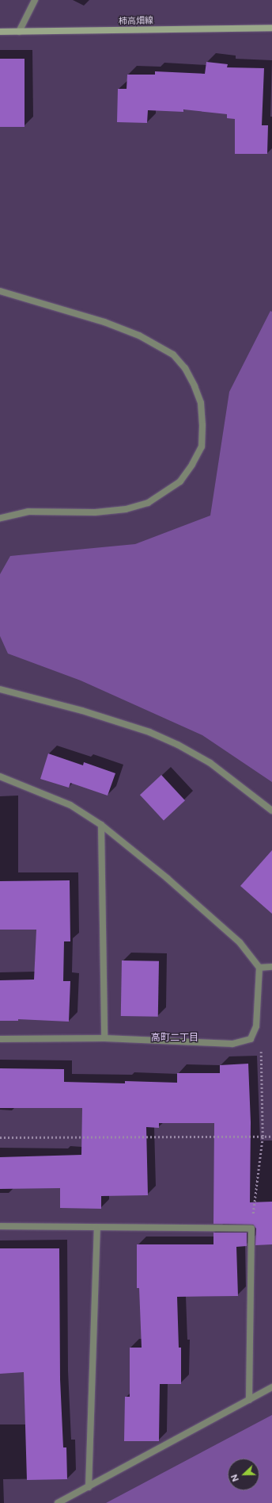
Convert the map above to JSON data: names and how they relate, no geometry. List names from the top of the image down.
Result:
{
  "streets": {
    "main road": ["柿高畑線"]
  },
  "districts": ["高町二丁目"],
  "north": "left"
}
